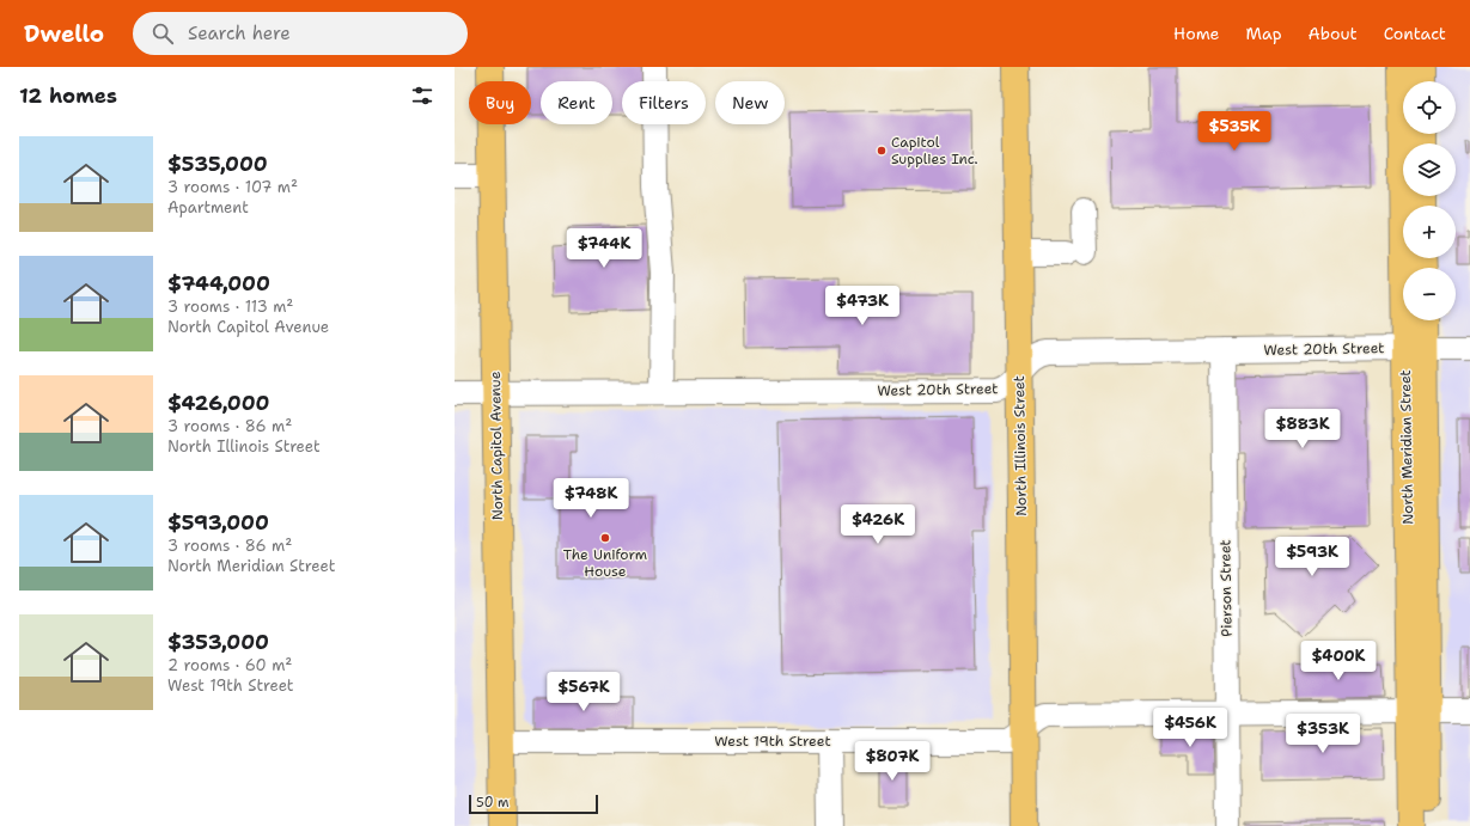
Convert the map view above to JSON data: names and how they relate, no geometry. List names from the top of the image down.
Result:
{
  "streets": {
    "main road": ["North Capitol Avenue", "North Illinois Street", "North Meridian Street"],
    "street": ["West 20th Street", "Pierson Street", "West 19th Street"]
  },
  "crossings": [
    ["West 20th Street", "North Capitol Avenue"],
    ["West 20th Street", "North Illinois Street"],
    ["West 20th Street", "North Meridian Street"],
    ["West 20th Street", "Pierson Street"],
    ["North Capitol Avenue", "West 19th Street"],
    ["North Illinois Street", "West 19th Street"],
    ["North Meridian Street", "West 19th Street"],
    ["Pierson Street", "West 19th Street"]
  ],
  "places": ["Capitol Supplies Inc.", "The Uniform House"],
  "scale_bar": "50 m",
  "page": {
    "header": "Dwello",
    "search": "Search here",
    "nav": [
      "Home",
      "Map",
      "About",
      "Contact"
    ],
    "heading": "12 homes",
    "map_buttons": ["+", "−"],
    "chip": [
      "Buy",
      "Rent",
      "Filters",
      "New"
    ],
    "price": [
      "$535K",
      "$744K",
      "$473K",
      "$883K",
      "$748K",
      "$426K",
      "$593K",
      "$400K",
      "$567K",
      "$456K",
      "$353K",
      "$807K"
    ],
    "list": [
      {
        "name": "$535,000",
        "note": "3 rooms · 107 m² · Apartment"
      },
      {
        "name": "$744,000",
        "note": "3 rooms · 113 m² · North Capitol Avenue"
      },
      {
        "name": "$426,000",
        "note": "3 rooms · 86 m² · North Illinois Street"
      },
      {
        "name": "$593,000",
        "note": "3 rooms · 86 m² · North Meridian Street"
      },
      {
        "name": "$353,000",
        "note": "2 rooms · 60 m² · West 19th Street"
      }
    ],
    "scale": "50 m"
  }
}
